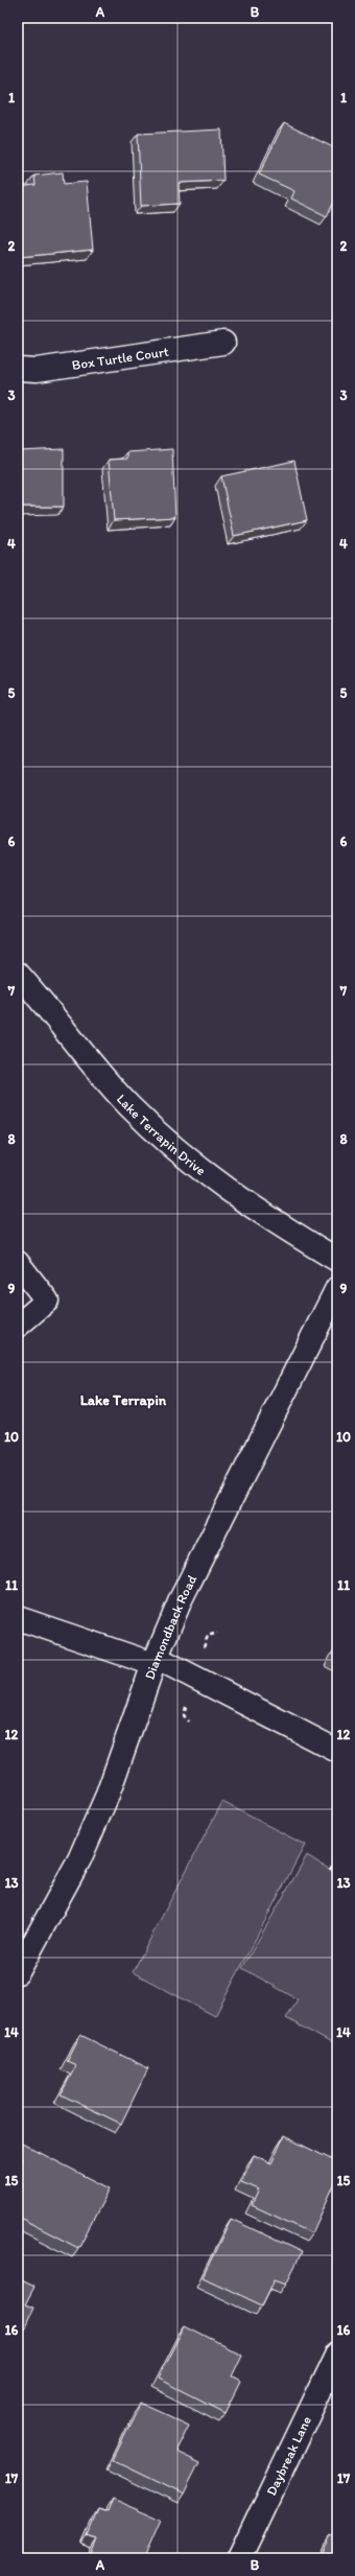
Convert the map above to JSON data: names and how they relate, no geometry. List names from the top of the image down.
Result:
{
  "streets": {
    "street": [
      "Box Turtle Court",
      "Lake Terrapin Drive",
      "Diamondback Road",
      "Daybreak Lane"
    ]
  },
  "districts": ["Lake Terrapin"],
  "grid": {
    "columns": ["A", "B"],
    "rows": [
      "1",
      "2",
      "3",
      "4",
      "5",
      "6",
      "7",
      "8",
      "9",
      "10",
      "11",
      "12",
      "13",
      "14",
      "15",
      "16",
      "17"
    ]
  }
}
